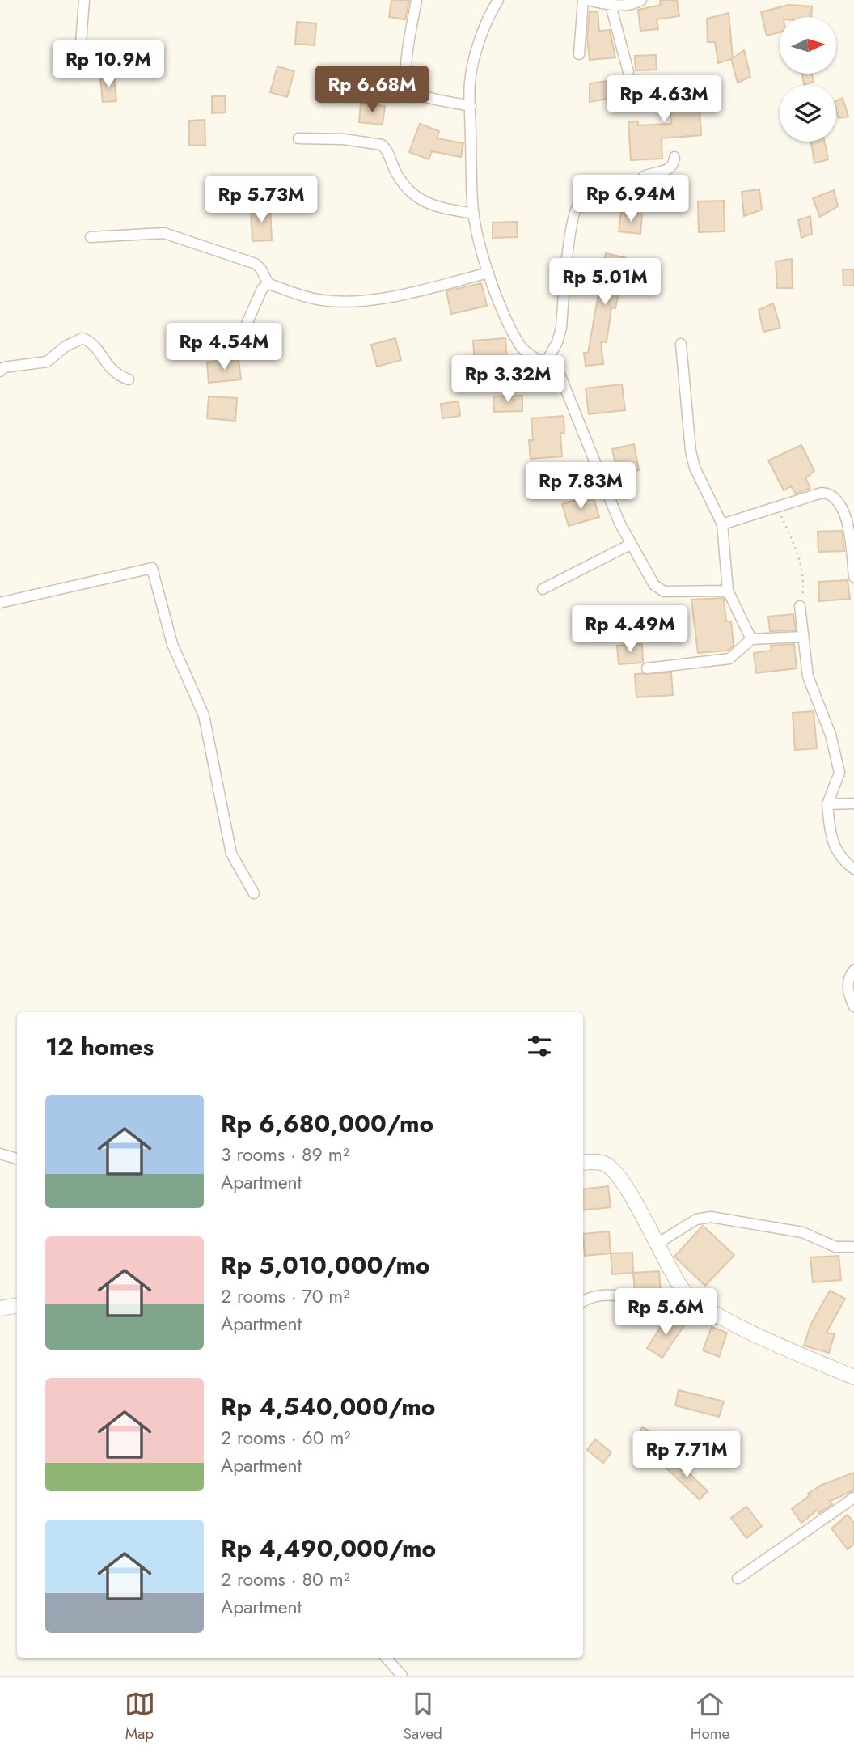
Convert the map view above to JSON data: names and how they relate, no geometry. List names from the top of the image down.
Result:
{
  "north": "right",
  "page": {
    "price": [
      "Rp 10.9M",
      "Rp 6.68M",
      "Rp 4.63M",
      "Rp 6.94M",
      "Rp 5.73M",
      "Rp 5.01M",
      "Rp 4.54M",
      "Rp 3.32M",
      "Rp 7.83M",
      "Rp 4.49M",
      "Rp 5.6M",
      "Rp 7.71M"
    ],
    "heading": "12 homes",
    "list": [
      {
        "name": "Rp 6,680,000/mo",
        "note": "3 rooms · 89 m² · Apartment"
      },
      {
        "name": "Rp 5,010,000/mo",
        "note": "2 rooms · 70 m² · Apartment"
      },
      {
        "name": "Rp 4,540,000/mo",
        "note": "2 rooms · 60 m² · Apartment"
      },
      {
        "name": "Rp 4,490,000/mo",
        "note": "2 rooms · 80 m² · Apartment"
      }
    ],
    "tabs": ["Map", "Saved", "Home"]
  }
}
